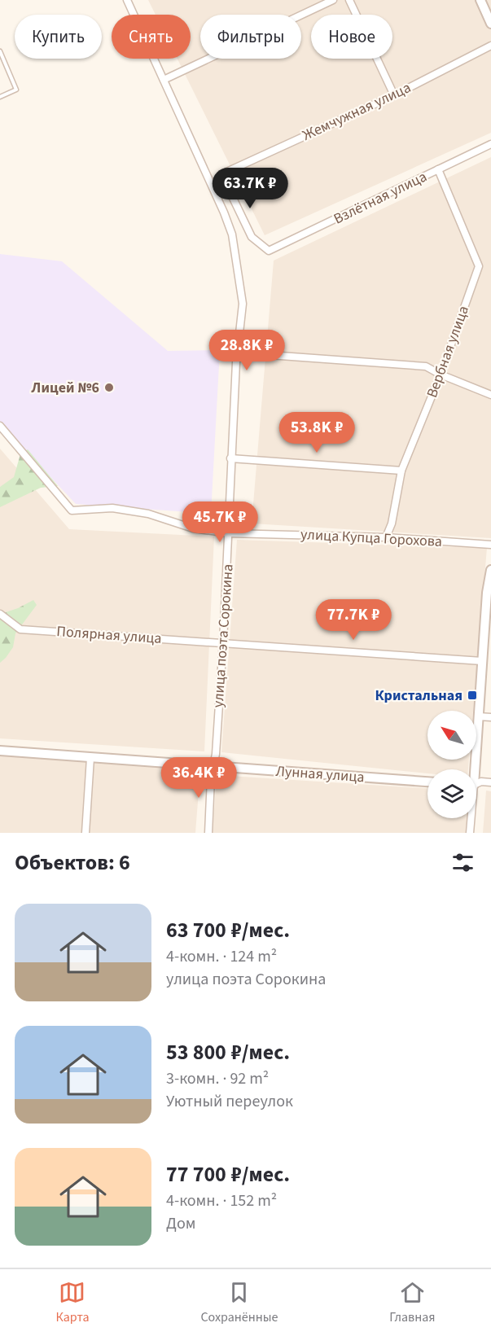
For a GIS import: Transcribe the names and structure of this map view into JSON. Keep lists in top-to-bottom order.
{
  "streets": {
    "street": [
      "Жемчужная улица",
      "Взлётная улица",
      "Вербная улица",
      "улица Купца Горохова",
      "Полярная улица",
      "улица поэта Сорокина",
      "Лунная улица"
    ]
  },
  "crossings": [
    ["Жемчужная улица", "Взлётная улица"],
    ["Взлётная улица", "Вербная улица"],
    ["Вербная улица", "улица Купца Горохова"],
    ["улица Купца Горохова", "улица поэта Сорокина"],
    ["Полярная улица", "улица поэта Сорокина"],
    ["улица поэта Сорокина", "Лунная улица"]
  ],
  "places": {
    "other": ["Лицей №6"],
    "transit": ["Кристальная"]
  },
  "north": "top left",
  "page": {
    "chip": [
      "Купить",
      "Снять",
      "Фильтры",
      "Новое"
    ],
    "price": [
      "63.7K ₽",
      "28.8K ₽",
      "53.8K ₽",
      "45.7K ₽",
      "77.7K ₽",
      "36.4K ₽"
    ],
    "heading": "Объектов: 6",
    "list": [
      {
        "name": "63 700 ₽/мес.",
        "note": "4-комн. · 124 m² · улица поэта Сорокина"
      },
      {
        "name": "53 800 ₽/мес.",
        "note": "3-комн. · 92 m² · Уютный переулок"
      },
      {
        "name": "77 700 ₽/мес.",
        "note": "4-комн. · 152 m² · Дом"
      }
    ],
    "tabs": ["Карта", "Сохранённые", "Главная"]
  }
}
